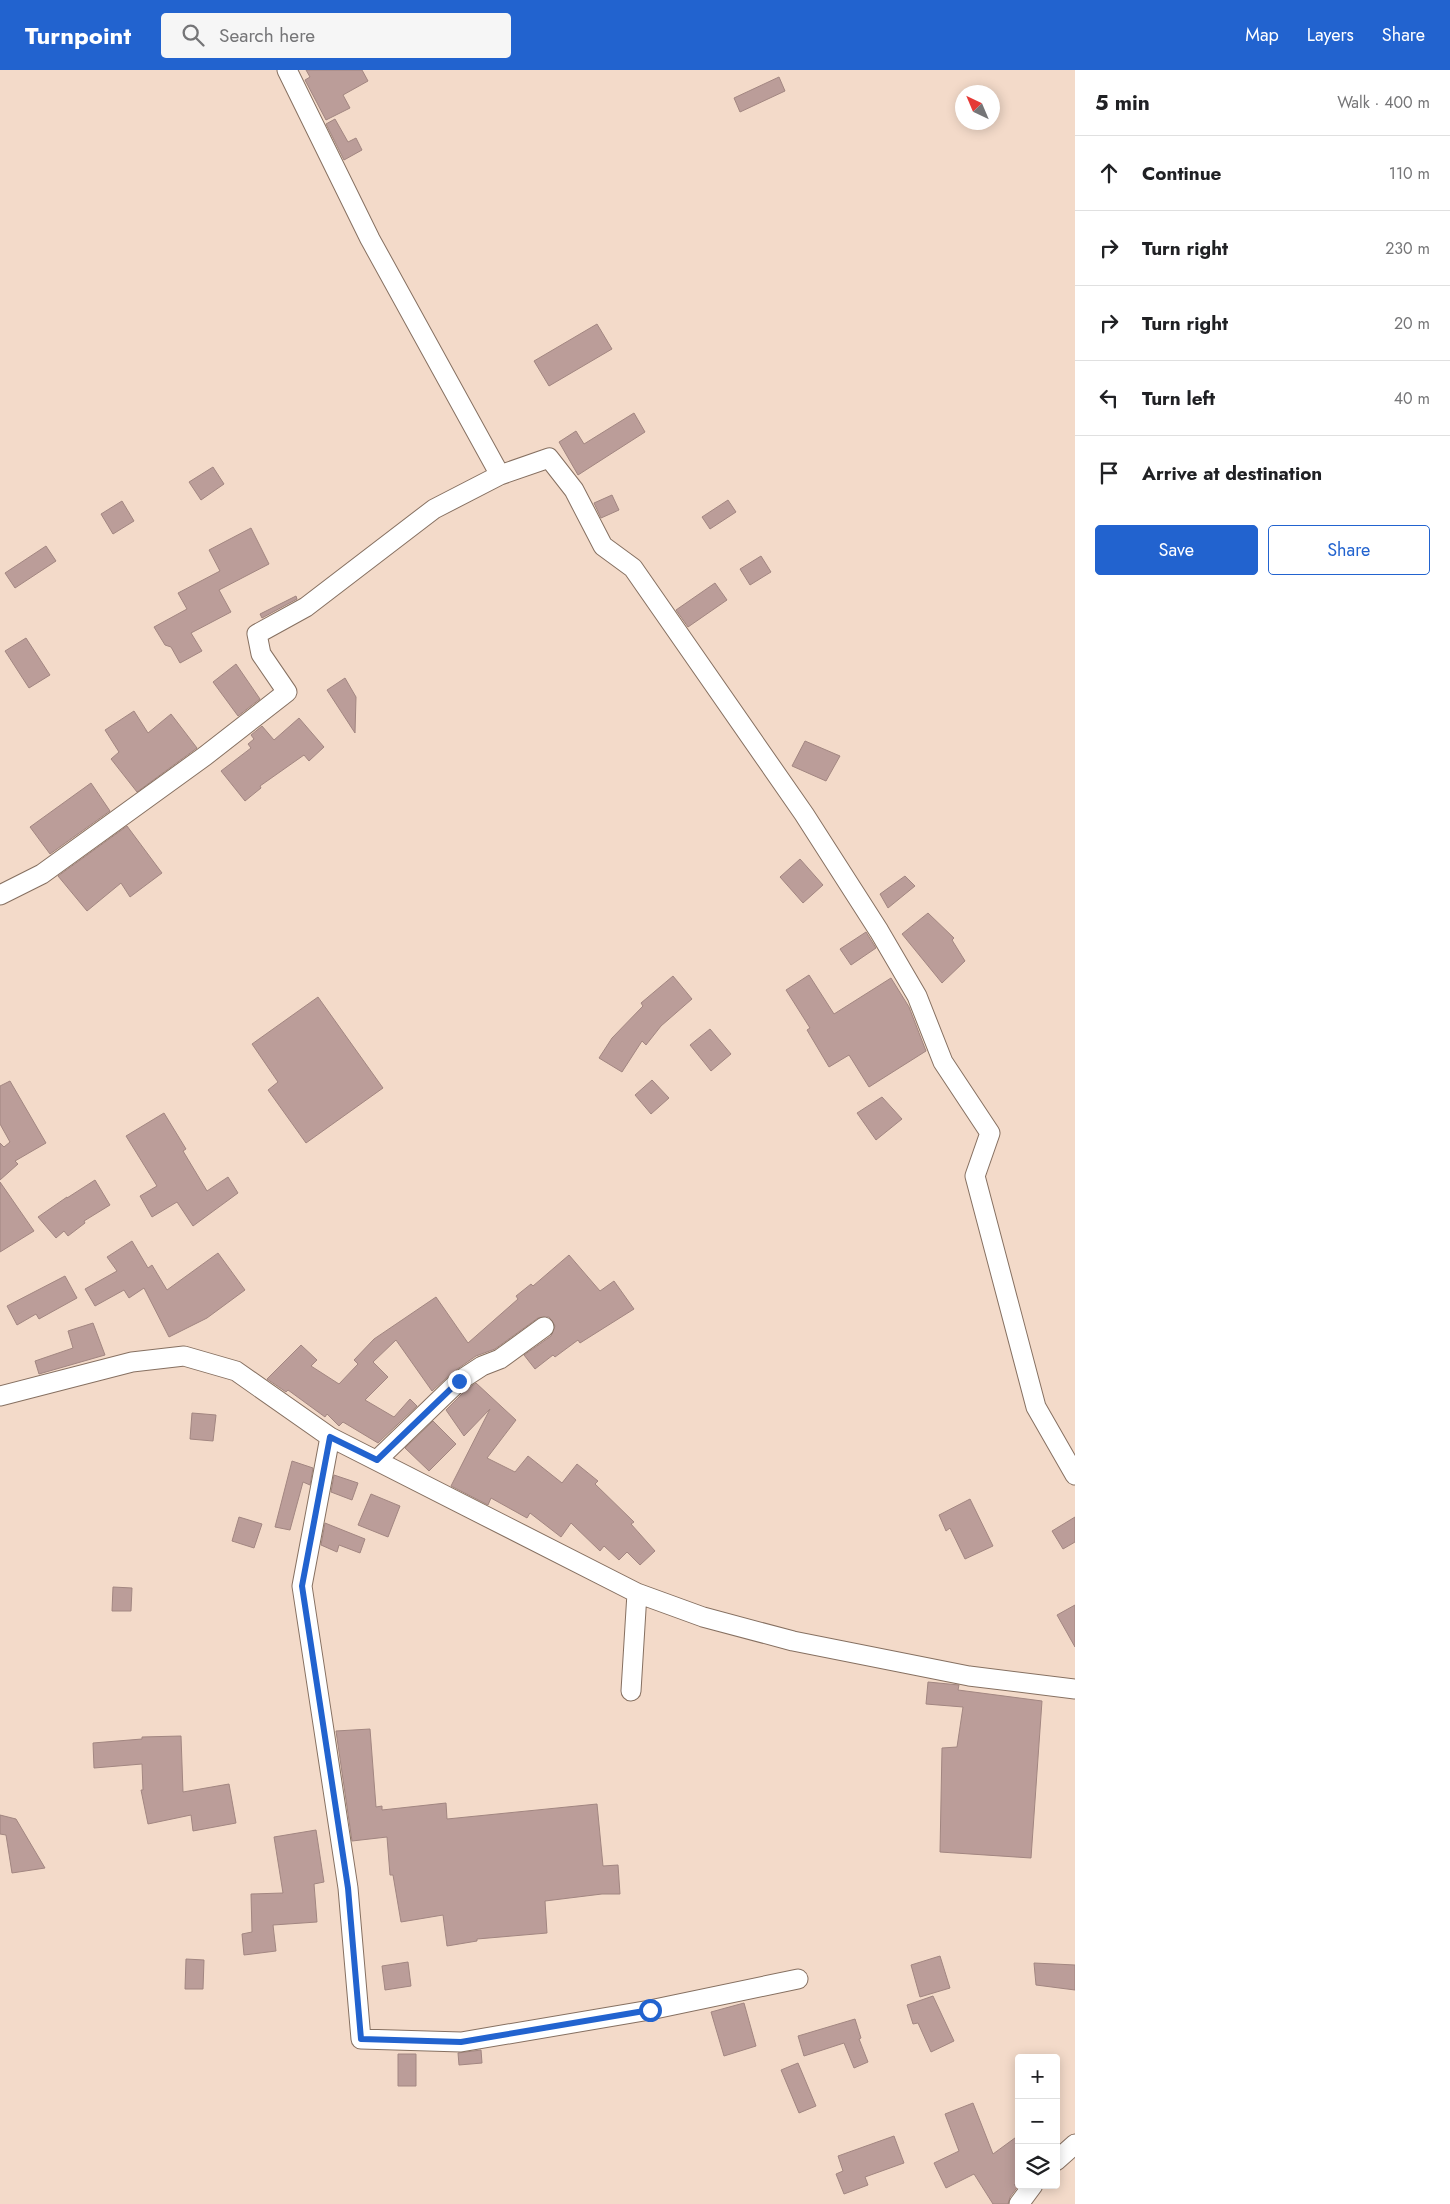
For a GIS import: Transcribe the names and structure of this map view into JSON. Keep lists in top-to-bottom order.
{
  "north": "top left",
  "page": {
    "header": "Turnpoint",
    "search": "Search here",
    "nav": ["Map", "Layers", "Share"],
    "heading": ["5 min", "Walk · 400 m"],
    "list": [
      ["Continue", "110 m"],
      ["Turn right", "230 m"],
      ["Turn right", "20 m"],
      ["Turn left", "40 m"],
      "Arrive at destination"
    ],
    "buttons": ["Save", "Share"],
    "map_buttons": ["+", "−"]
  }
}
